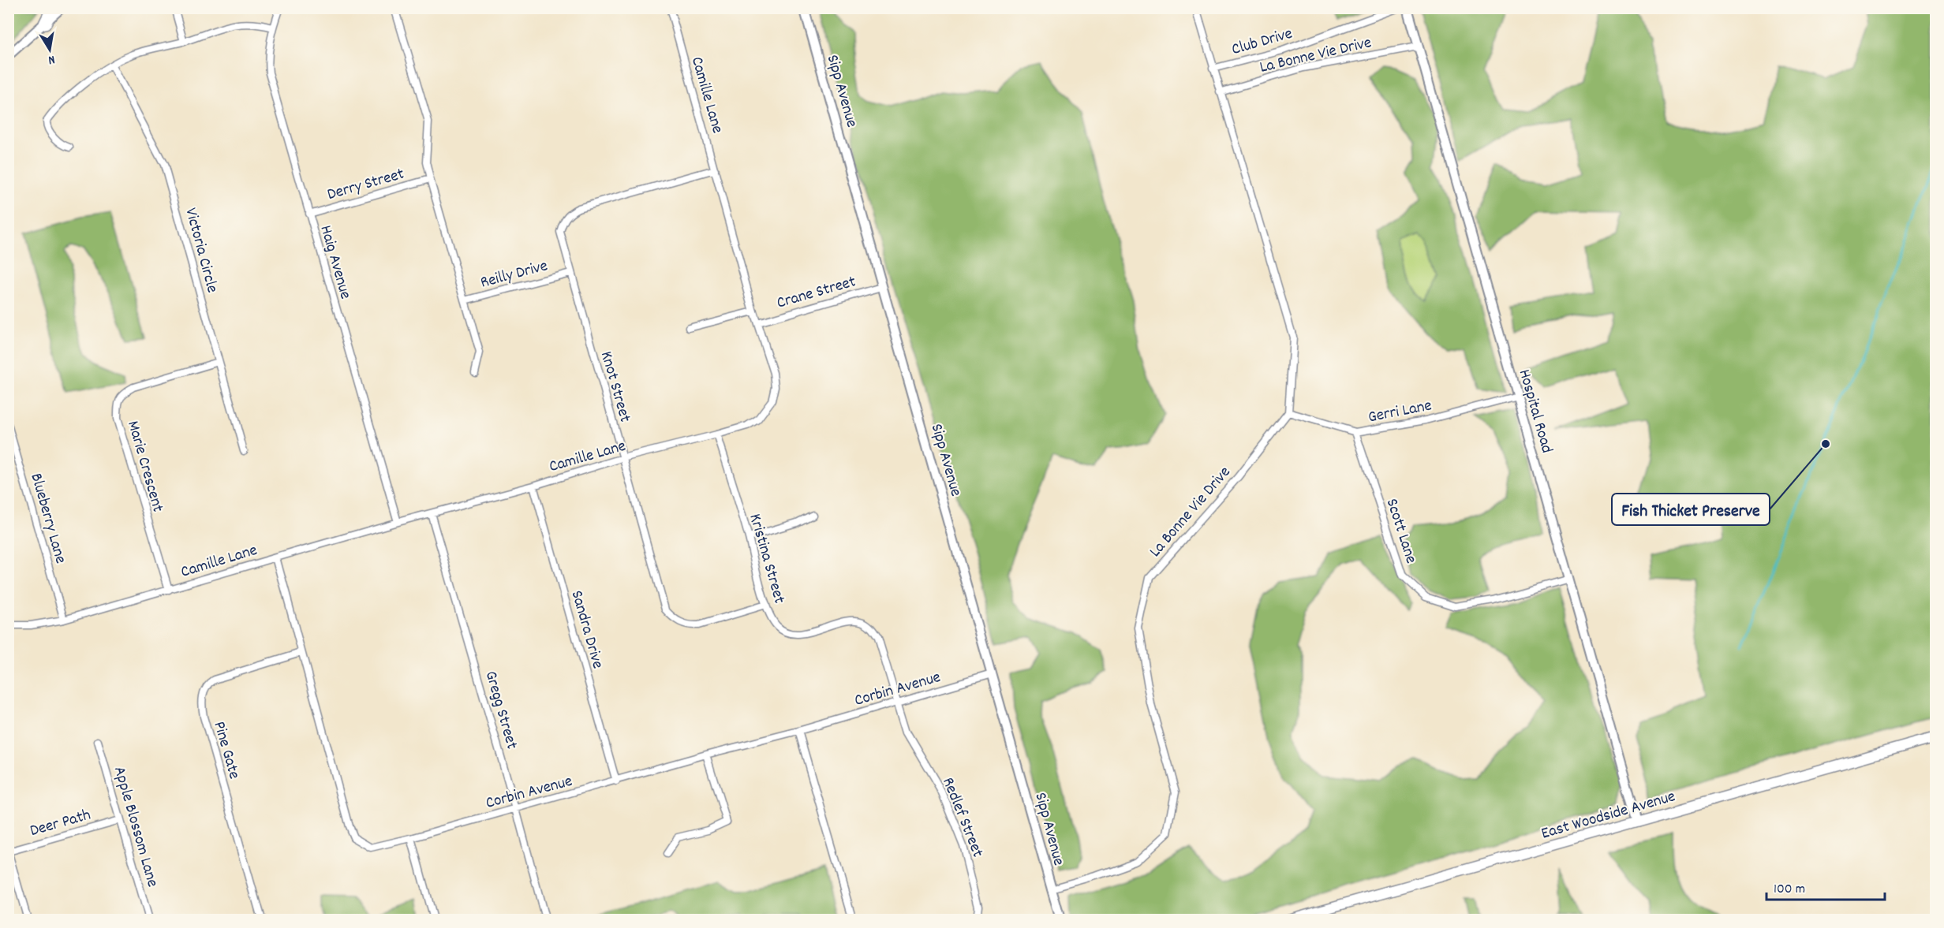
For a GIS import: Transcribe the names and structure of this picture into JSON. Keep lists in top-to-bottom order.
{
  "streets": {
    "main road": ["East Woodside Avenue"],
    "street": [
      "Club Drive",
      "La Bonne Vie Drive",
      "Sipp Avenue",
      "Camille Lane",
      "Derry Street",
      "Victoria Circle",
      "Haig Avenue",
      "Reilly Drive",
      "Crane Street",
      "Knot Street",
      "Gerri Lane",
      "Hospital Road",
      "Marie Crescent",
      "Blueberry Lane",
      "Scott Lane",
      "Kristina Street",
      "Sandra Drive",
      "Corbin Avenue",
      "Gregg Street",
      "Pine Gate",
      "Redlef Street",
      "Deer Path",
      "Apple Blossom Lane"
    ]
  },
  "crossings": [
    ["La Bonne Vie Drive", "Sipp Avenue"],
    ["La Bonne Vie Drive", "Gerri Lane"],
    ["La Bonne Vie Drive", "Hospital Road"],
    ["Sipp Avenue", "Crane Street"],
    ["Sipp Avenue", "Corbin Avenue"],
    ["Camille Lane", "Haig Avenue"],
    ["Camille Lane", "Crane Street"],
    ["Camille Lane", "Knot Street"],
    ["Camille Lane", "Marie Crescent"],
    ["Camille Lane", "Blueberry Lane"],
    ["Camille Lane", "Kristina Street"],
    ["Camille Lane", "Sandra Drive"],
    ["Camille Lane", "Corbin Avenue"],
    ["Camille Lane", "Gregg Street"],
    ["Derry Street", "Haig Avenue"],
    ["Victoria Circle", "Marie Crescent"],
    ["Reilly Drive", "Knot Street"],
    ["Knot Street", "Kristina Street"],
    ["Gerri Lane", "Hospital Road"],
    ["Gerri Lane", "Scott Lane"],
    ["Hospital Road", "Scott Lane"],
    ["Hospital Road", "East Woodside Avenue"],
    ["Kristina Street", "Corbin Avenue"],
    ["Kristina Street", "Redlef Street"],
    ["Sandra Drive", "Corbin Avenue"],
    ["Corbin Avenue", "Gregg Street"],
    ["Corbin Avenue", "Pine Gate"],
    ["Corbin Avenue", "Redlef Street"],
    ["Deer Path", "Apple Blossom Lane"]
  ],
  "places": ["Fish Thicket Preserve"],
  "scale_bar": "100 m",
  "north": "bottom"
}
